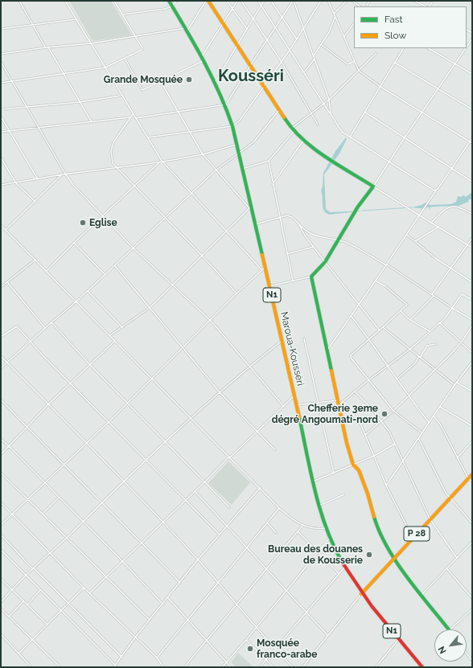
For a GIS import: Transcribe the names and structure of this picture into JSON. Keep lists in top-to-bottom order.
{
  "streets": {
    "main road": ["N1", "Maroua-Kousséri", "P 28"]
  },
  "crossings": [
    ["Maroua-Kousséri", "P 28"]
  ],
  "districts": ["Kousséri"],
  "places": [
    "Grande Mosquée",
    "Eglise",
    "Chefferie 3eme dégré Angoumati-nord",
    "Bureau des douanes de Kousserie",
    "Mosquée franco-arabe"
  ],
  "legend": ["Fast", "Slow"],
  "north": "bottom left"
}
